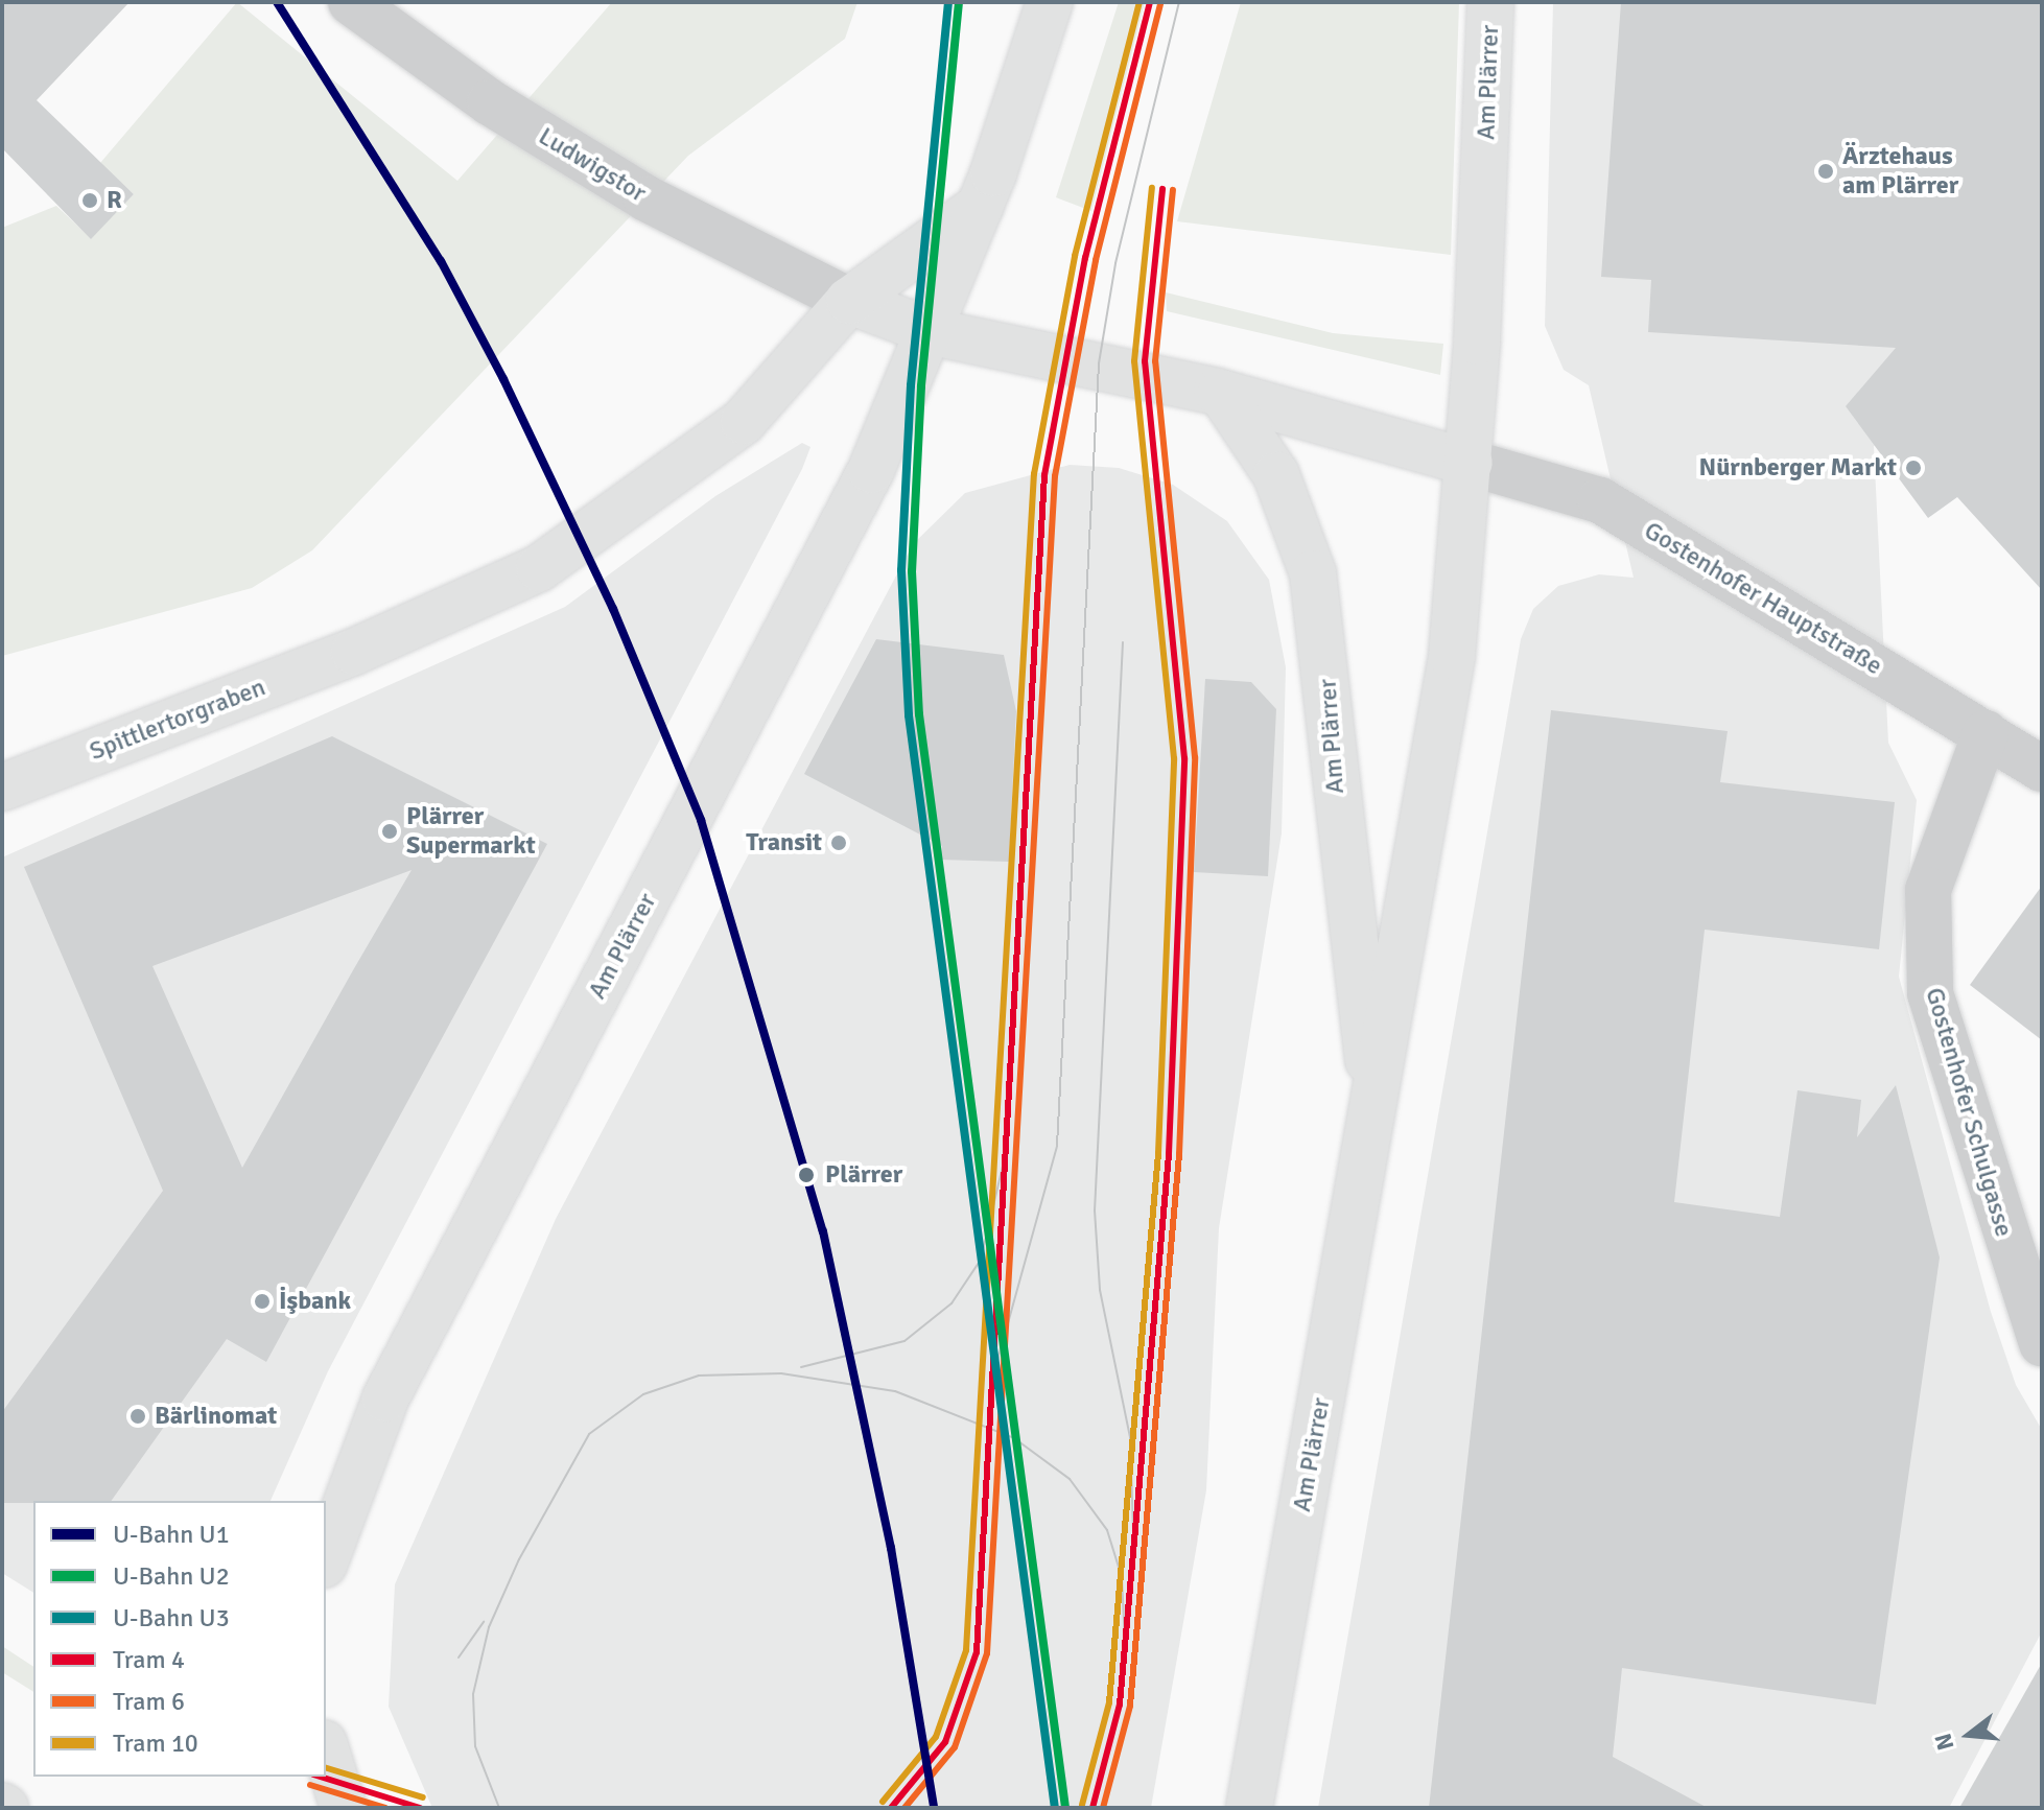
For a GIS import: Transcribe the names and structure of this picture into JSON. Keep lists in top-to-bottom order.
{
  "streets": {
    "main road": ["Am Plärrer", "Spittlertorgraben"],
    "street": ["Ludwigstor", "Gostenhofer Hauptstraße", "Gostenhofer Schulgasse"]
  },
  "crossings": [
    ["Am Plärrer", "Gostenhofer Hauptstraße"],
    ["Ludwigstor", "Spittlertorgraben"],
    ["Gostenhofer Hauptstraße", "Gostenhofer Schulgasse"]
  ],
  "places": [
    "Ärztehaus am Plärrer",
    "R",
    "Nürnberger Markt",
    "Plärrer Supermarkt",
    "Transit",
    "Plärrer",
    "İşbank",
    "Bärlinomat"
  ],
  "lines": [
    "metro line U1",
    "metro line U2",
    "metro line U3",
    "tram line 4",
    "tram line 10",
    "tram line 6"
  ],
  "legend": [
    "U-Bahn U1",
    "U-Bahn U2",
    "U-Bahn U3",
    "Tram 4",
    "Tram 6",
    "Tram 10"
  ],
  "north": "left"
}
